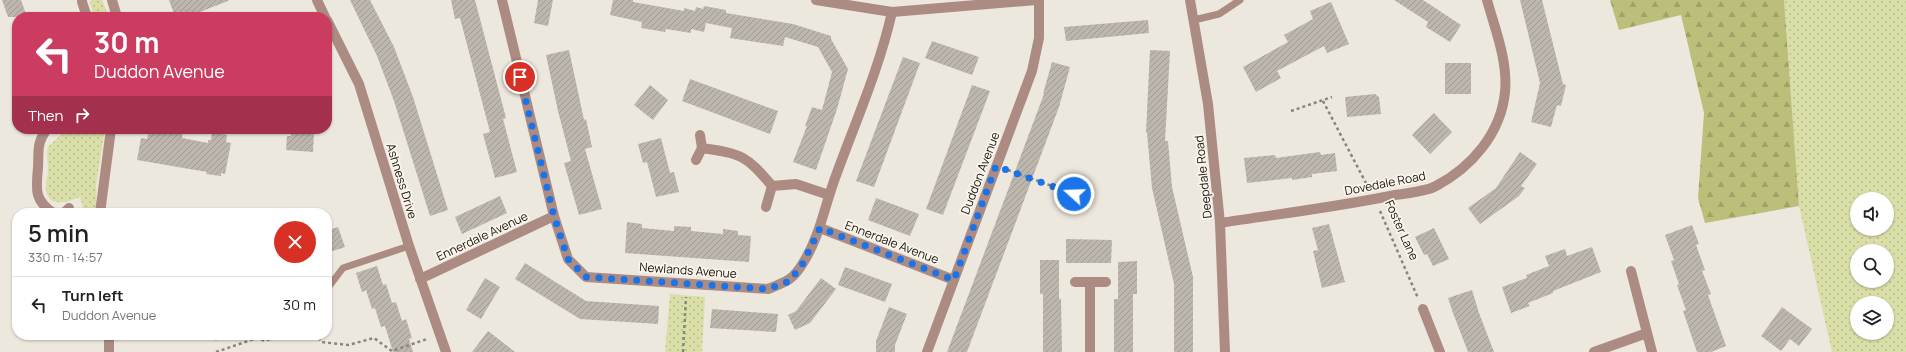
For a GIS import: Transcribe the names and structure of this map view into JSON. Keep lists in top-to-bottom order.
{
  "streets": {
    "street": [
      "Duddon Avenue",
      "Deepdale Road",
      "Ashness Drive",
      "Dovedale Road",
      "Ennerdale Avenue",
      "Newlands Avenue"
    ],
    "path": ["Foster Lane"]
  },
  "crossings": [
    ["Duddon Avenue", "Ennerdale Avenue"],
    ["Deepdale Road", "Dovedale Road"],
    ["Ashness Drive", "Ennerdale Avenue"],
    ["Dovedale Road", "Foster Lane"],
    ["Ennerdale Avenue", "Newlands Avenue"]
  ],
  "page": {
    "turn": ["30 m", "Duddon Avenue"],
    "then": "Then",
    "heading": ["5 min", "330 m · 14:57"],
    "list": [
      {
        "name": "Turn left",
        "note": "Duddon Avenue",
        "value": "30 m"
      }
    ]
  }
}
